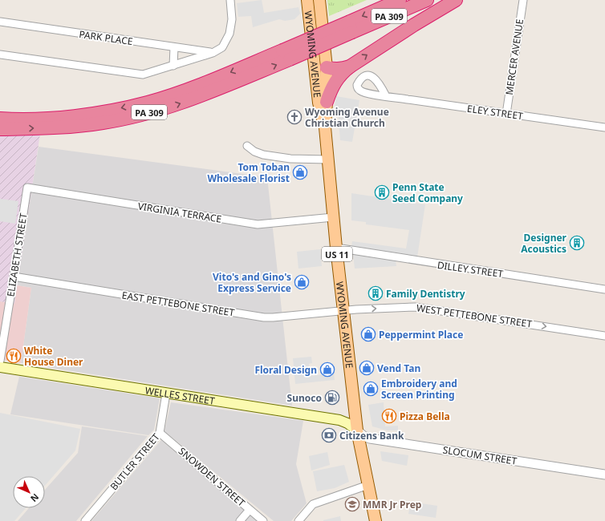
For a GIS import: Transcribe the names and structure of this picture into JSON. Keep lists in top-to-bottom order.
{
  "streets": {
    "highway": ["PA 309"],
    "main road": ["WYOMING AVENUE", "US 11", "WELLES STREET"],
    "street": [
      "PARK PLACE",
      "MERCER AVENUE",
      "ELEY STREET",
      "VIRGINIA TERRACE",
      "ELIZABETH STREET",
      "DILLEY STREET",
      "EAST PETTEBONE STREET",
      "WEST PETTEBONE STREET",
      "SLOCUM STREET",
      "BUTLER STREET",
      "SNOWDEN STREET"
    ]
  },
  "crossings": [
    ["WYOMING AVENUE", "VIRGINIA TERRACE"],
    ["WYOMING AVENUE", "DILLEY STREET"],
    ["WYOMING AVENUE", "EAST PETTEBONE STREET"],
    ["WYOMING AVENUE", "WEST PETTEBONE STREET"],
    ["WYOMING AVENUE", "WELLES STREET"],
    ["WYOMING AVENUE", "SLOCUM STREET"],
    ["MERCER AVENUE", "ELEY STREET"],
    ["VIRGINIA TERRACE", "ELIZABETH STREET"],
    ["ELIZABETH STREET", "EAST PETTEBONE STREET"],
    ["EAST PETTEBONE STREET", "WEST PETTEBONE STREET"],
    ["WELLES STREET", "SLOCUM STREET"],
    ["WELLES STREET", "BUTLER STREET"],
    ["BUTLER STREET", "SNOWDEN STREET"]
  ],
  "one_way": ["WEST PETTEBONE STREET"],
  "places": {
    "church": ["Wyoming Avenue Christian Church"],
    "shop": [
      "Tom Toban Wholesale Florist",
      "Vito's and Gino's Express Service",
      "Peppermint Place",
      "Vend Tan",
      "Floral Design",
      "Embroidery and Screen Printing"
    ],
    "building": ["Penn State Seed Company", "Designer Acoustics", "Family Dentistry"],
    "restaurant": ["White House Diner", "Pizza Bella"],
    "fuel station": ["Sunoco"],
    "bank": ["Citizens Bank"],
    "school or university": ["MMR Jr Prep"]
  },
  "north": "bottom right"
}
